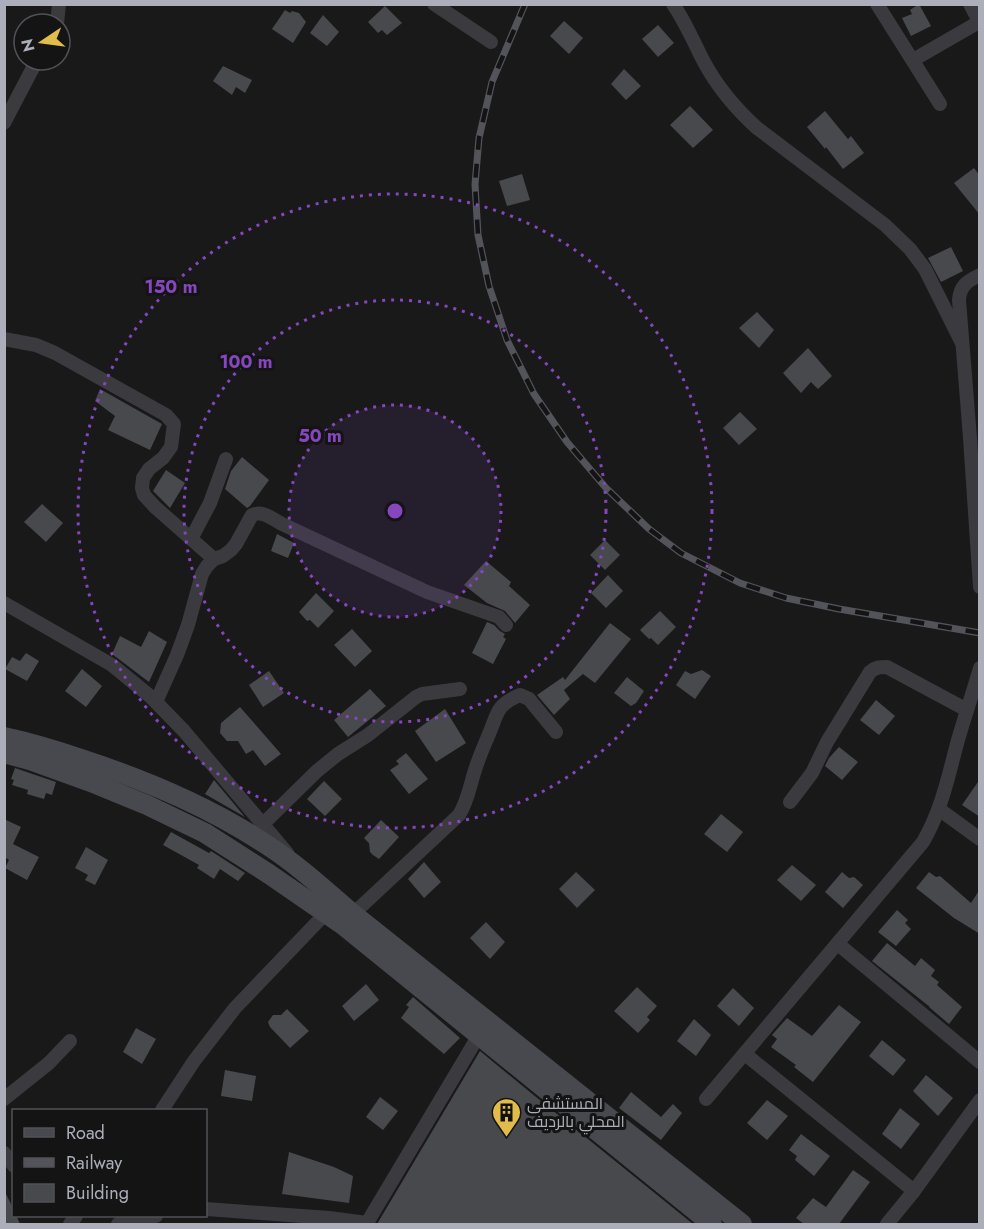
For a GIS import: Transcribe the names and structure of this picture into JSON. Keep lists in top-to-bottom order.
{
  "places": {
    "building": ["المستشفى المحلي بالرديف"]
  },
  "legend": ["Road", "Railway", "Building"],
  "north": "left",
  "rings": ["150 m", "100 m", "50 m"]
}
